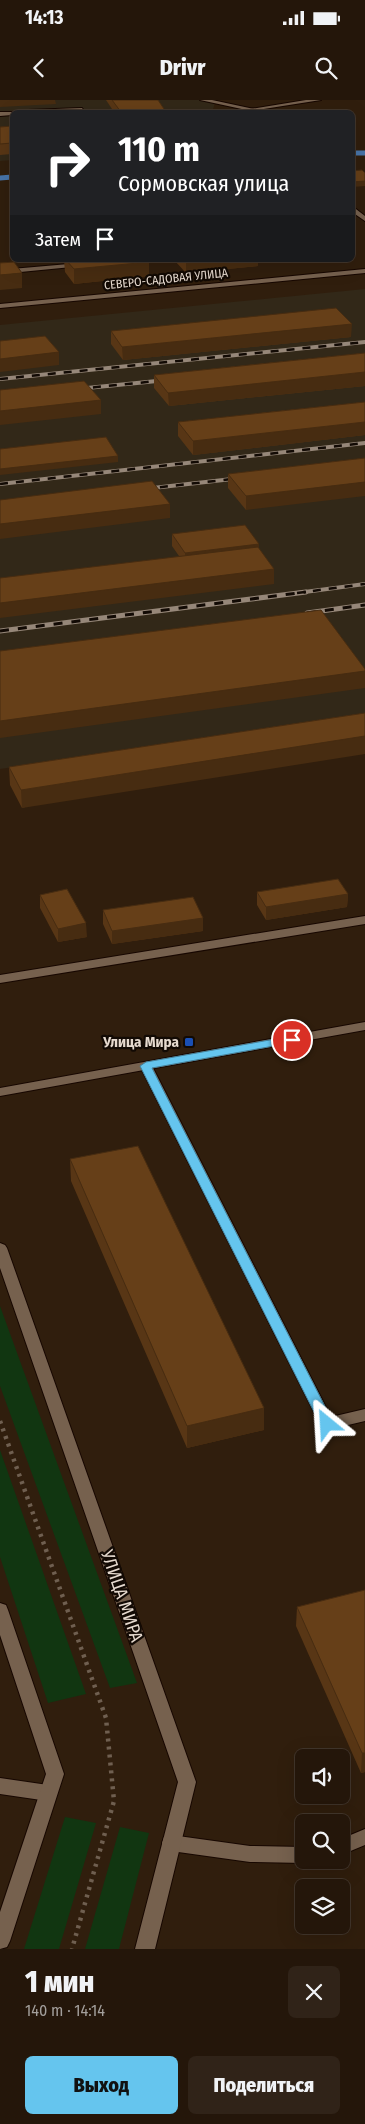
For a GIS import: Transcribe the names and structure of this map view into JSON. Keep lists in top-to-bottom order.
{
  "streets": {
    "street": ["СЕВЕРО-САДОВАЯ УЛИЦА", "УЛИЦА МИРА"]
  },
  "places": {
    "transit": ["Улица Мира"]
  },
  "page": {
    "status": "14:13",
    "header": "Drivr",
    "turn": ["110 m", "Сормовская улица"],
    "then": "Затем",
    "heading": ["1 мин", "140 m · 14:14"],
    "buttons": ["Выход", "Поделиться"]
  }
}
